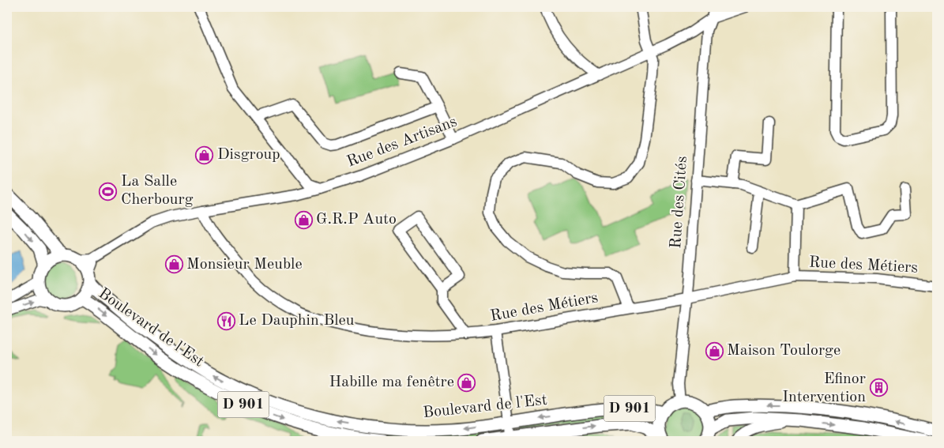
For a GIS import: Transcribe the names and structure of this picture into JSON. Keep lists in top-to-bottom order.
{
  "streets": {
    "main road": ["Boulevard de l'Est", "D 901"],
    "street": ["Rue des Artisans", "Rue des Cités", "Rue des Métiers"]
  },
  "crossings": [
    ["Rue des Artisans", "Rue des Cités"],
    ["Rue des Artisans", "Rue des Métiers"],
    ["Rue des Artisans", "Boulevard de l'Est"],
    ["Rue des Cités", "Rue des Métiers"]
  ],
  "places": {
    "shop": [
      "Disgroup",
      "G.R.P Auto",
      "Monsieur Meuble",
      "Maison Toulorge",
      "Habille ma fenêtre"
    ],
    "sports": ["La Salle Cherbourg"],
    "restaurant": ["Le Dauphin Bleu"],
    "building": ["Efinor Intervention"]
  }
}
